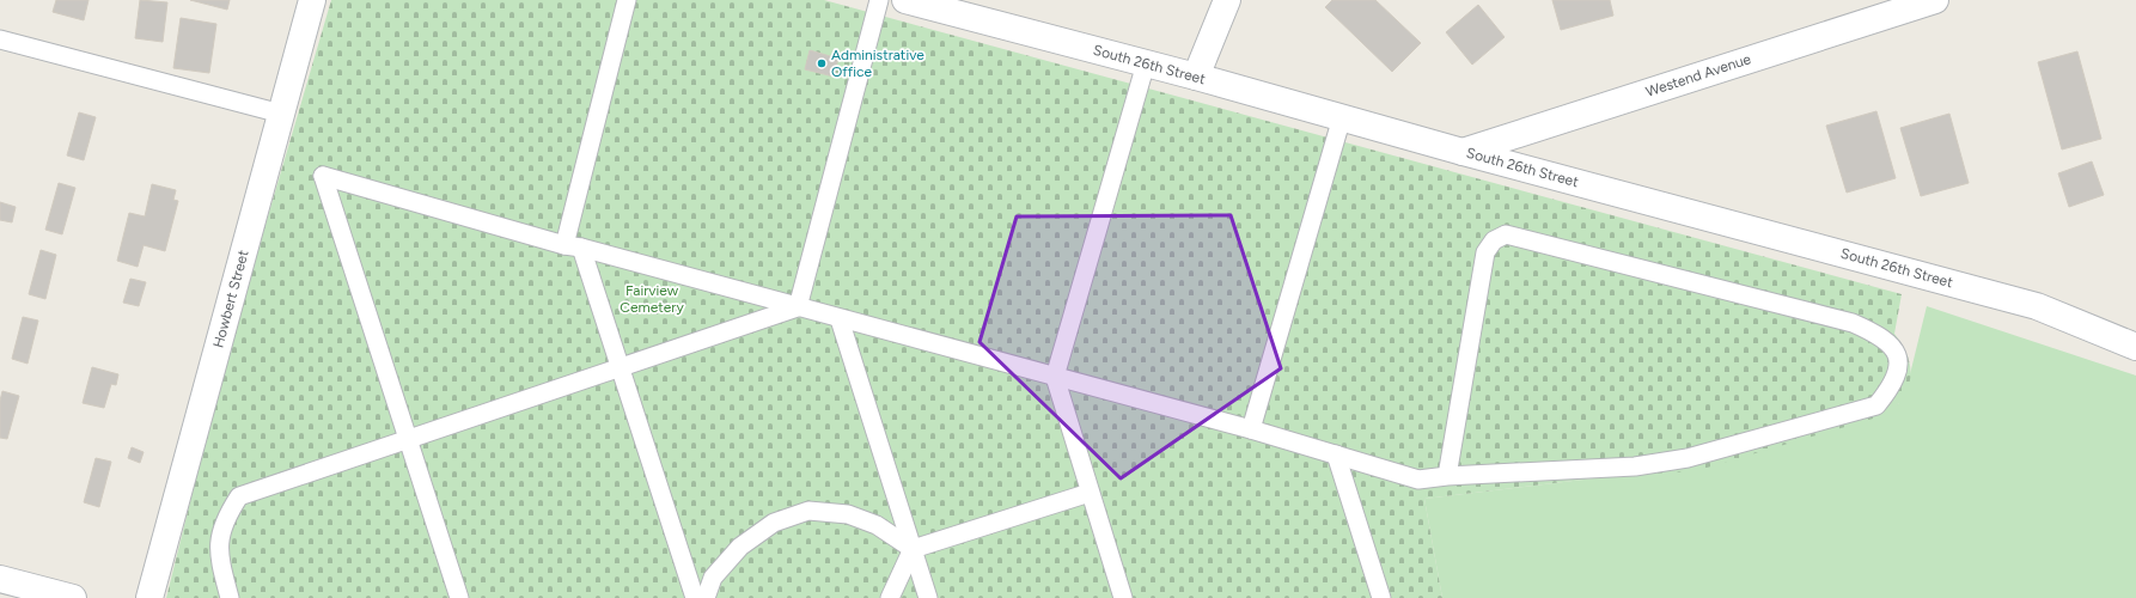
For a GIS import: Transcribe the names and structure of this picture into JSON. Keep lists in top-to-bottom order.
{
  "streets": {
    "street": ["South 26th Street", "Westend Avenue", "Howbert Street"]
  },
  "crossings": [
    ["South 26th Street", "Westend Avenue"]
  ],
  "parks": ["Fairview Cemetery"],
  "places": ["Administrative Office"]
}
